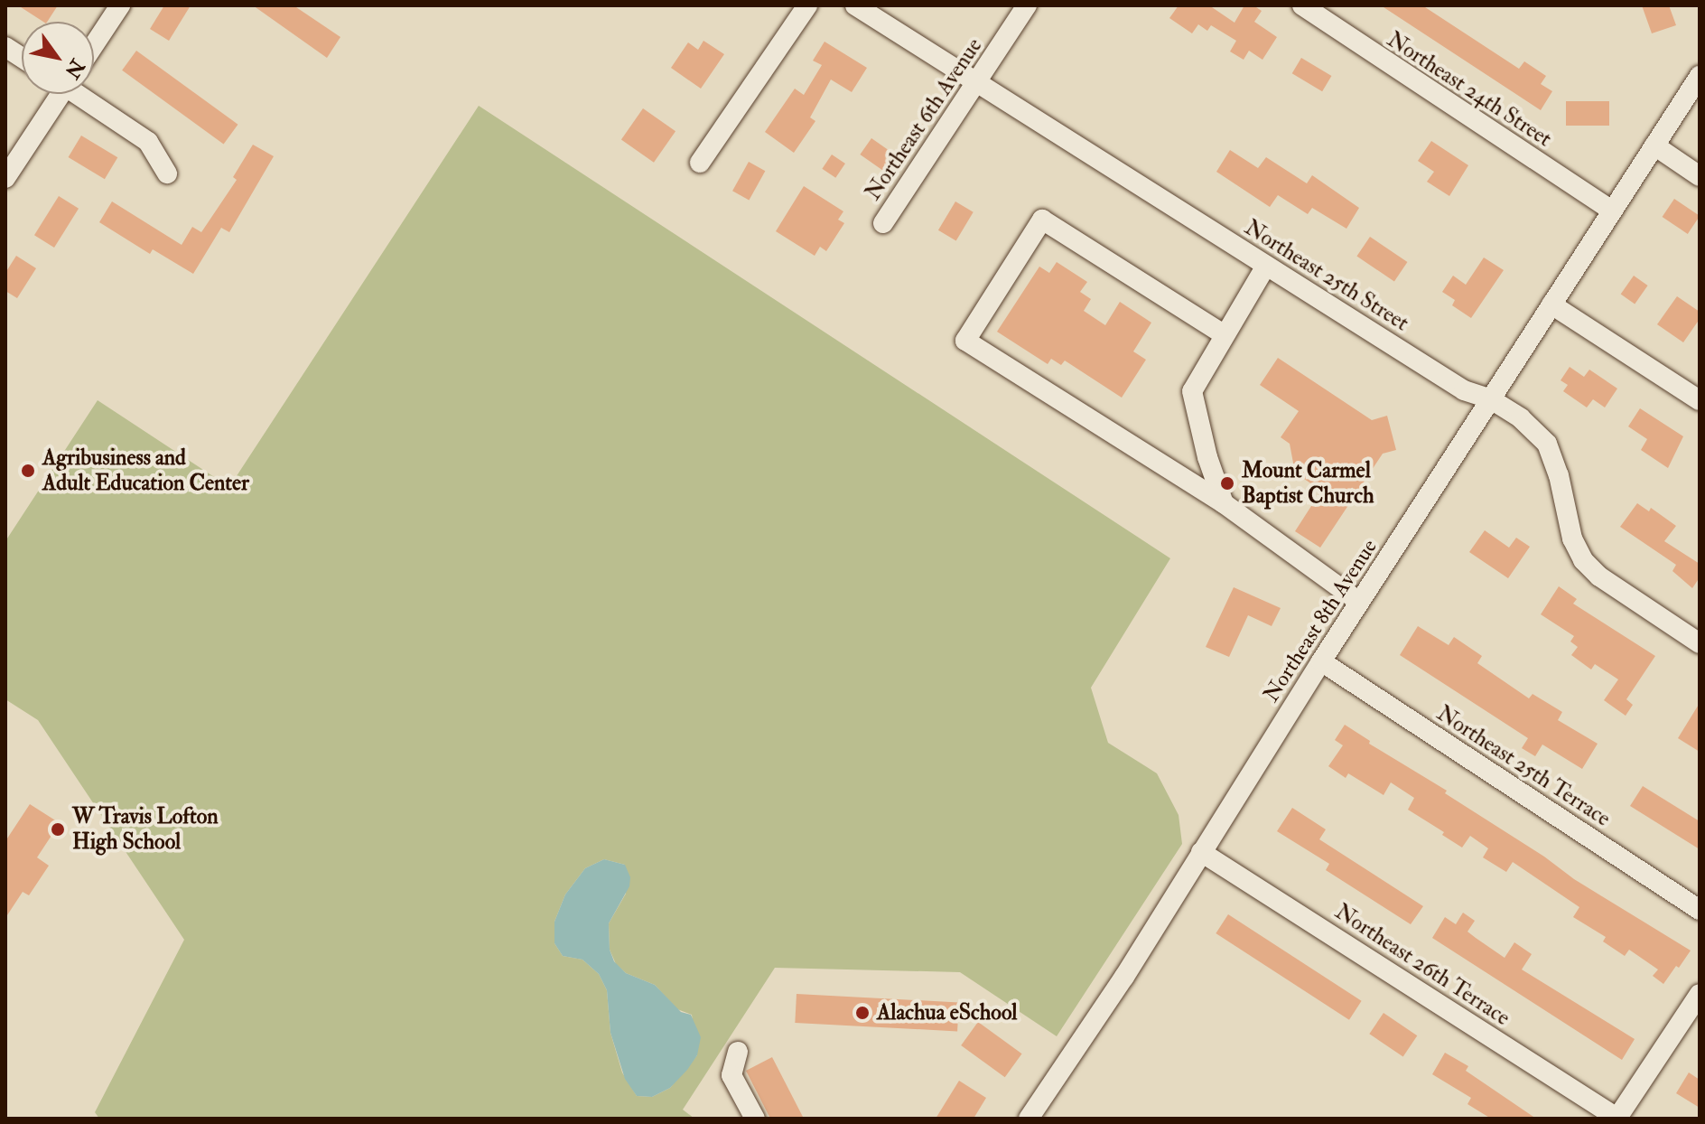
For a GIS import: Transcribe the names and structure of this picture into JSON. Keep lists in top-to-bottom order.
{
  "streets": {
    "street": [
      "Northeast 24th Street",
      "Northeast 6th Avenue",
      "Northeast 25th Street",
      "Northeast 8th Avenue",
      "Northeast 25th Terrace",
      "Northeast 26th Terrace"
    ]
  },
  "crossings": [
    ["Northeast 24th Street", "Northeast 8th Avenue"],
    ["Northeast 6th Avenue", "Northeast 25th Street"],
    ["Northeast 25th Street", "Northeast 8th Avenue"],
    ["Northeast 8th Avenue", "Northeast 25th Terrace"],
    ["Northeast 8th Avenue", "Northeast 26th Terrace"]
  ],
  "places": [
    "Agribusiness and Adult Education Center",
    "Mount Carmel Baptist Church",
    "W Travis Lofton High School",
    "Alachua eSchool"
  ],
  "north": "bottom right"
}
